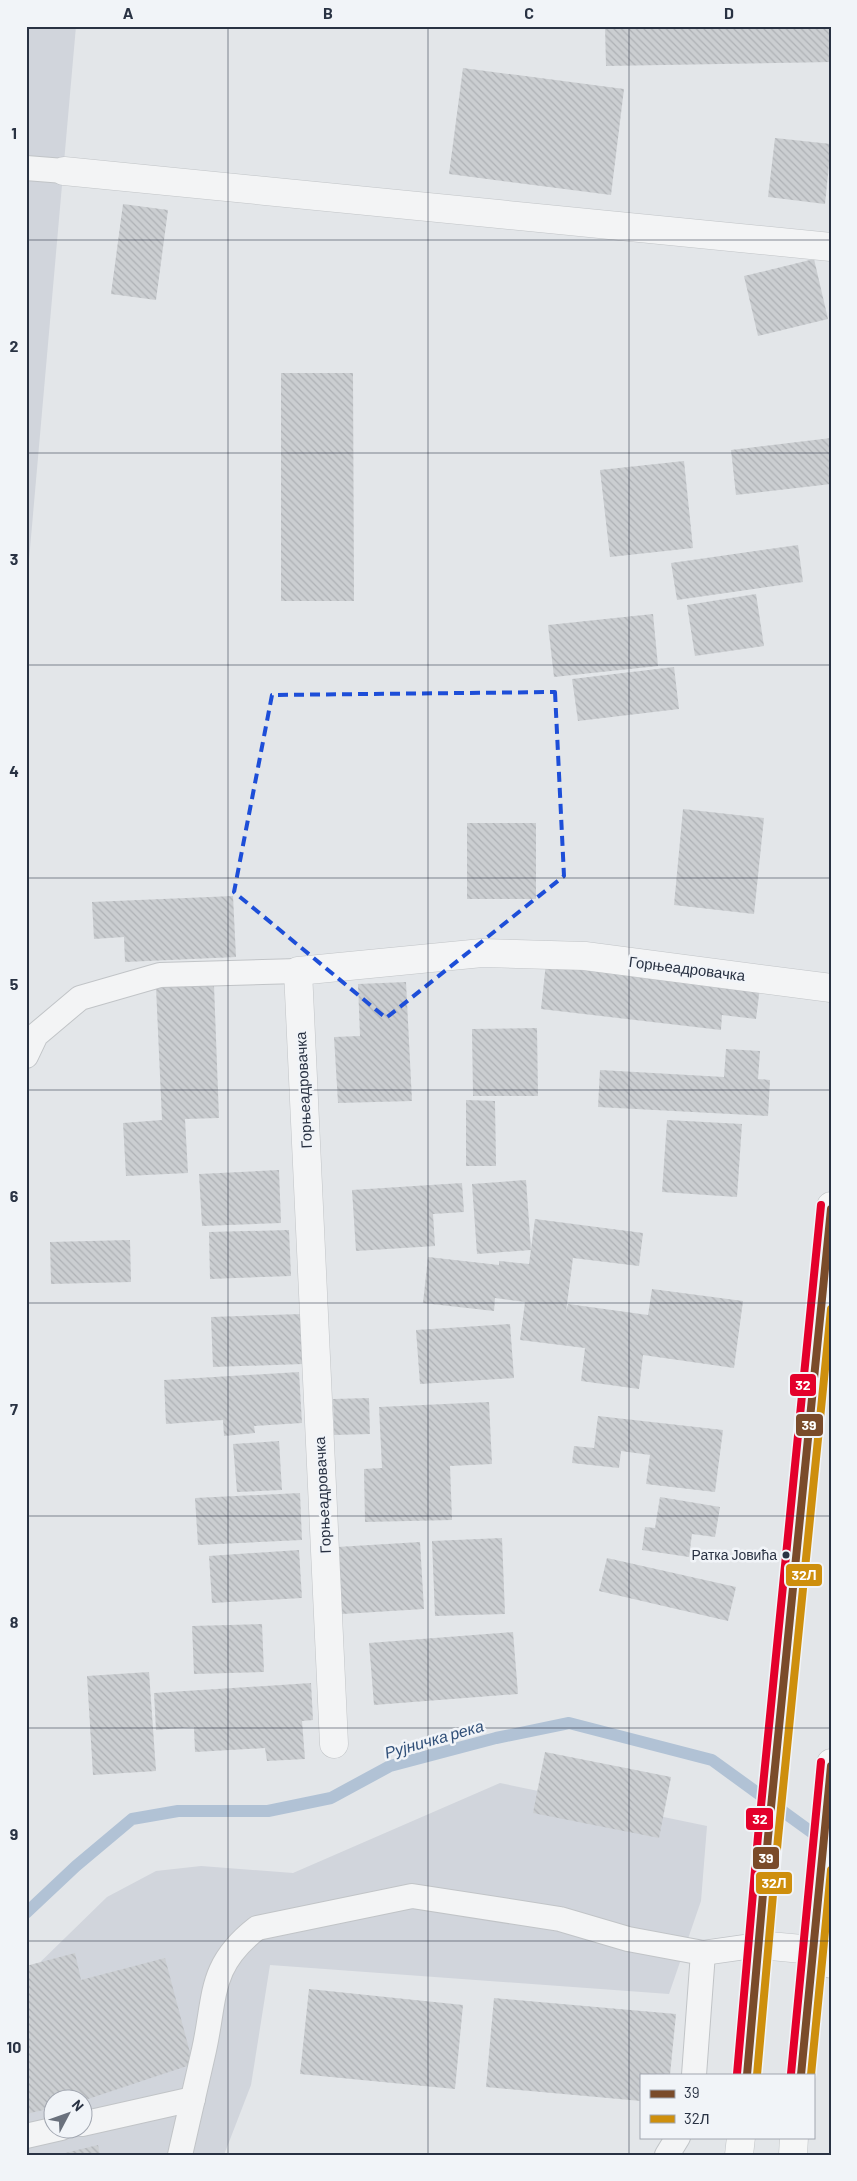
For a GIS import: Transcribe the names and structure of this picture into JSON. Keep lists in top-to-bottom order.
{
  "streets": {
    "street": ["Горњеадровачка"]
  },
  "water": ["Рујничка река"],
  "places": ["Ратка Јовића"],
  "lines": ["transit line 32", "transit line 39", "transit line 32Л"],
  "legend": ["39", "32Л"],
  "north": "top right",
  "grid": {
    "columns": [
      "A",
      "B",
      "C",
      "D"
    ],
    "rows": [
      "1",
      "2",
      "3",
      "4",
      "5",
      "6",
      "7",
      "8",
      "9",
      "10"
    ]
  }
}
